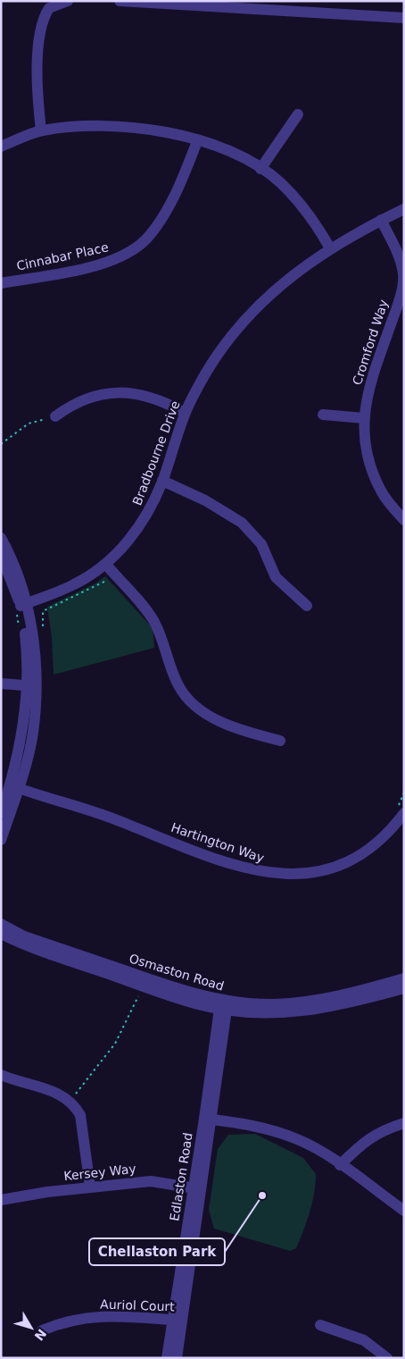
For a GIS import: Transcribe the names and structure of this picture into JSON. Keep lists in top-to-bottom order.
{
  "streets": {
    "street": [
      "Cinnabar Place",
      "Cromford Way",
      "Bradbourne Drive",
      "Hartington Way",
      "Osmaston Road",
      "Kersey Way",
      "Edlaston Road",
      "Auriol Court"
    ]
  },
  "crossings": [
    ["Cromford Way", "Bradbourne Drive"],
    ["Osmaston Road", "Edlaston Road"],
    ["Kersey Way", "Edlaston Road"],
    ["Edlaston Road", "Auriol Court"]
  ],
  "places": ["Chellaston Park"],
  "north": "bottom right"
}
